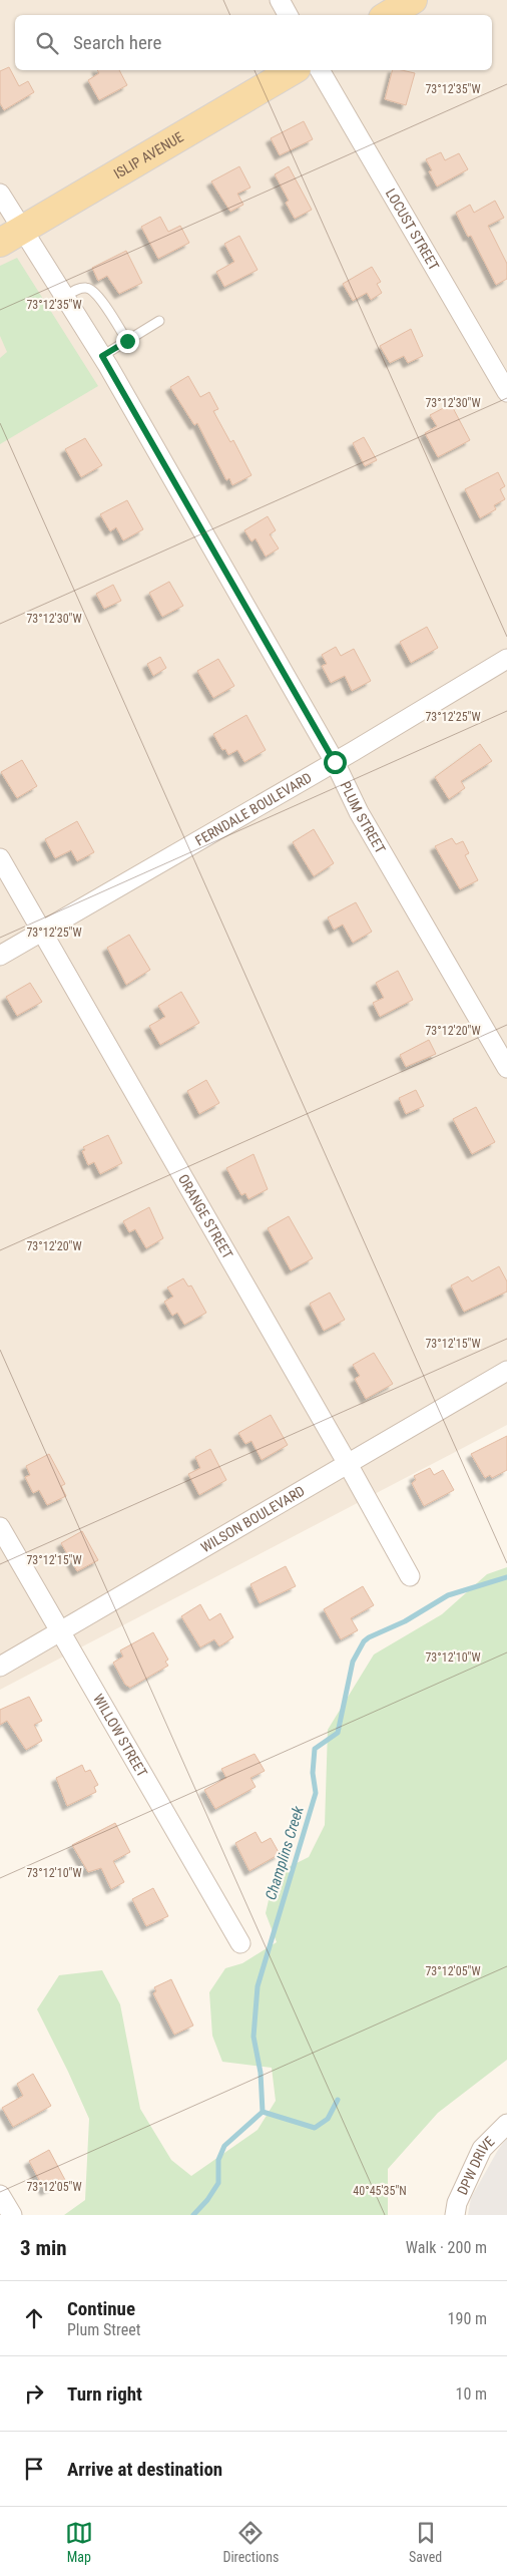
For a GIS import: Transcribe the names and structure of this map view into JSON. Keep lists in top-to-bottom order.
{
  "streets": {
    "main road": ["ISLIP AVENUE"],
    "street": [
      "LOCUST STREET",
      "FERNDALE BOULEVARD",
      "PLUM STREET",
      "ORANGE STREET",
      "WILSON BOULEVARD",
      "WILLOW STREET",
      "DPW DRIVE"
    ]
  },
  "crossings": [
    ["ISLIP AVENUE", "PLUM STREET"],
    ["FERNDALE BOULEVARD", "PLUM STREET"],
    ["FERNDALE BOULEVARD", "ORANGE STREET"],
    ["ORANGE STREET", "WILSON BOULEVARD"],
    ["WILSON BOULEVARD", "WILLOW STREET"]
  ],
  "water": ["Champlins Creek"],
  "page": {
    "search": "Search here",
    "heading": ["3 min", "Walk · 200 m"],
    "list": [
      ["Continue", "Plum Street", "190 m"],
      ["Turn right", "10 m"],
      "Arrive at destination"
    ],
    "nav": ["Map", "Directions", "Saved"]
  },
  "coordinates": [
    "73°12'35\"W",
    "73°12'30\"W",
    "73°12'25\"W",
    "73°12'20\"W",
    "73°12'15\"W",
    "73°12'10\"W",
    "73°12'05\"W",
    "40°45'35\"N"
  ]
}
